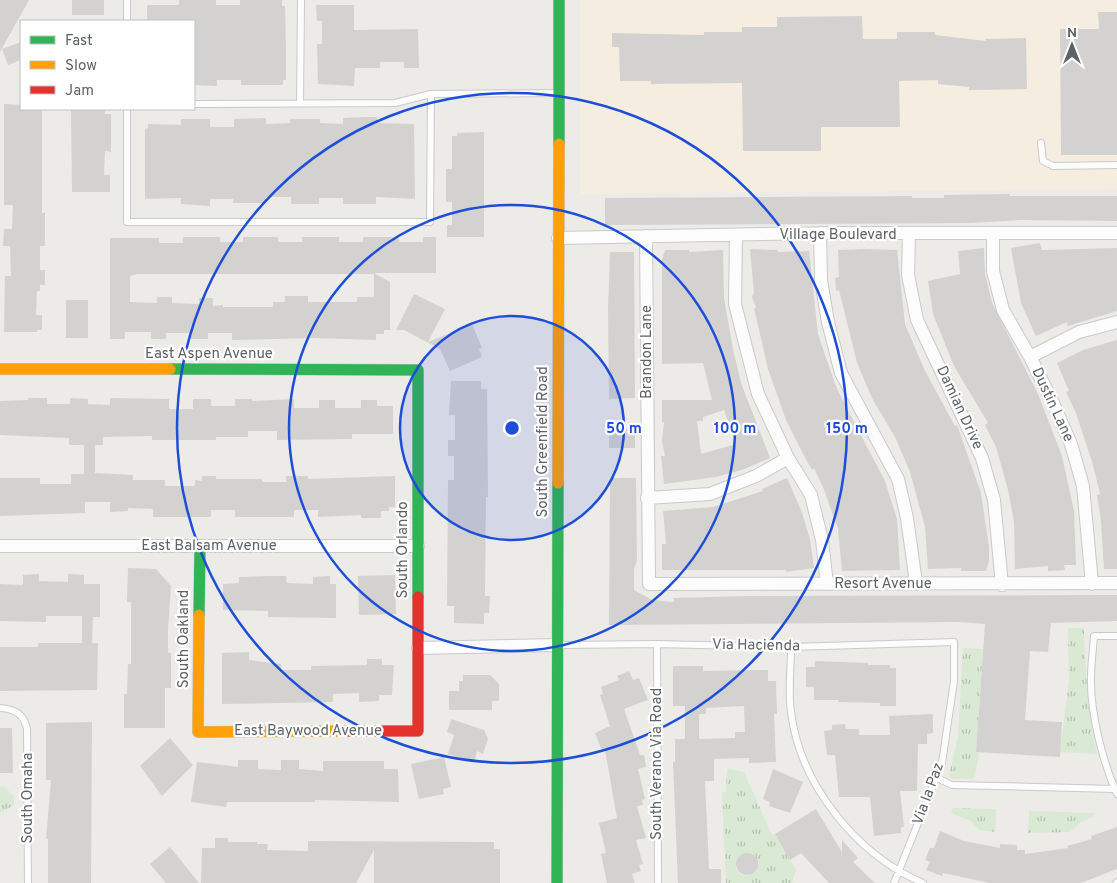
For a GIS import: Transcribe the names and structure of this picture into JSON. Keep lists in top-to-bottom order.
{
  "streets": {
    "street": [
      "Village Boulevard",
      "Brandon Lane",
      "East Aspen Avenue",
      "Dustin Lane",
      "Damian Drive",
      "South Greenfield Road",
      "East Balsam Avenue",
      "South Orlando",
      "Resort Avenue",
      "South Oakland",
      "East Baywood Avenue"
    ],
    "lane": [
      "Via Hacienda",
      "South Verano Via Road",
      "Via la Paz",
      "South Omaha"
    ]
  },
  "crossings": [
    ["Village Boulevard", "Brandon Lane"],
    ["Village Boulevard", "Dustin Lane"],
    ["Village Boulevard", "Damian Drive"],
    ["Village Boulevard", "South Greenfield Road"],
    ["Brandon Lane", "Resort Avenue"],
    ["East Aspen Avenue", "South Orlando"],
    ["Dustin Lane", "Resort Avenue"],
    ["Damian Drive", "Resort Avenue"],
    ["South Greenfield Road", "Via Hacienda"],
    ["East Balsam Avenue", "South Orlando"],
    ["East Balsam Avenue", "South Oakland"],
    ["South Orlando", "East Baywood Avenue"],
    ["South Oakland", "East Baywood Avenue"],
    ["Via Hacienda", "South Verano Via Road"],
    ["Via Hacienda", "Via la Paz"]
  ],
  "legend": ["Fast", "Slow", "Jam"],
  "north": "top",
  "rings": ["50 m", "100 m", "150 m"]
}
